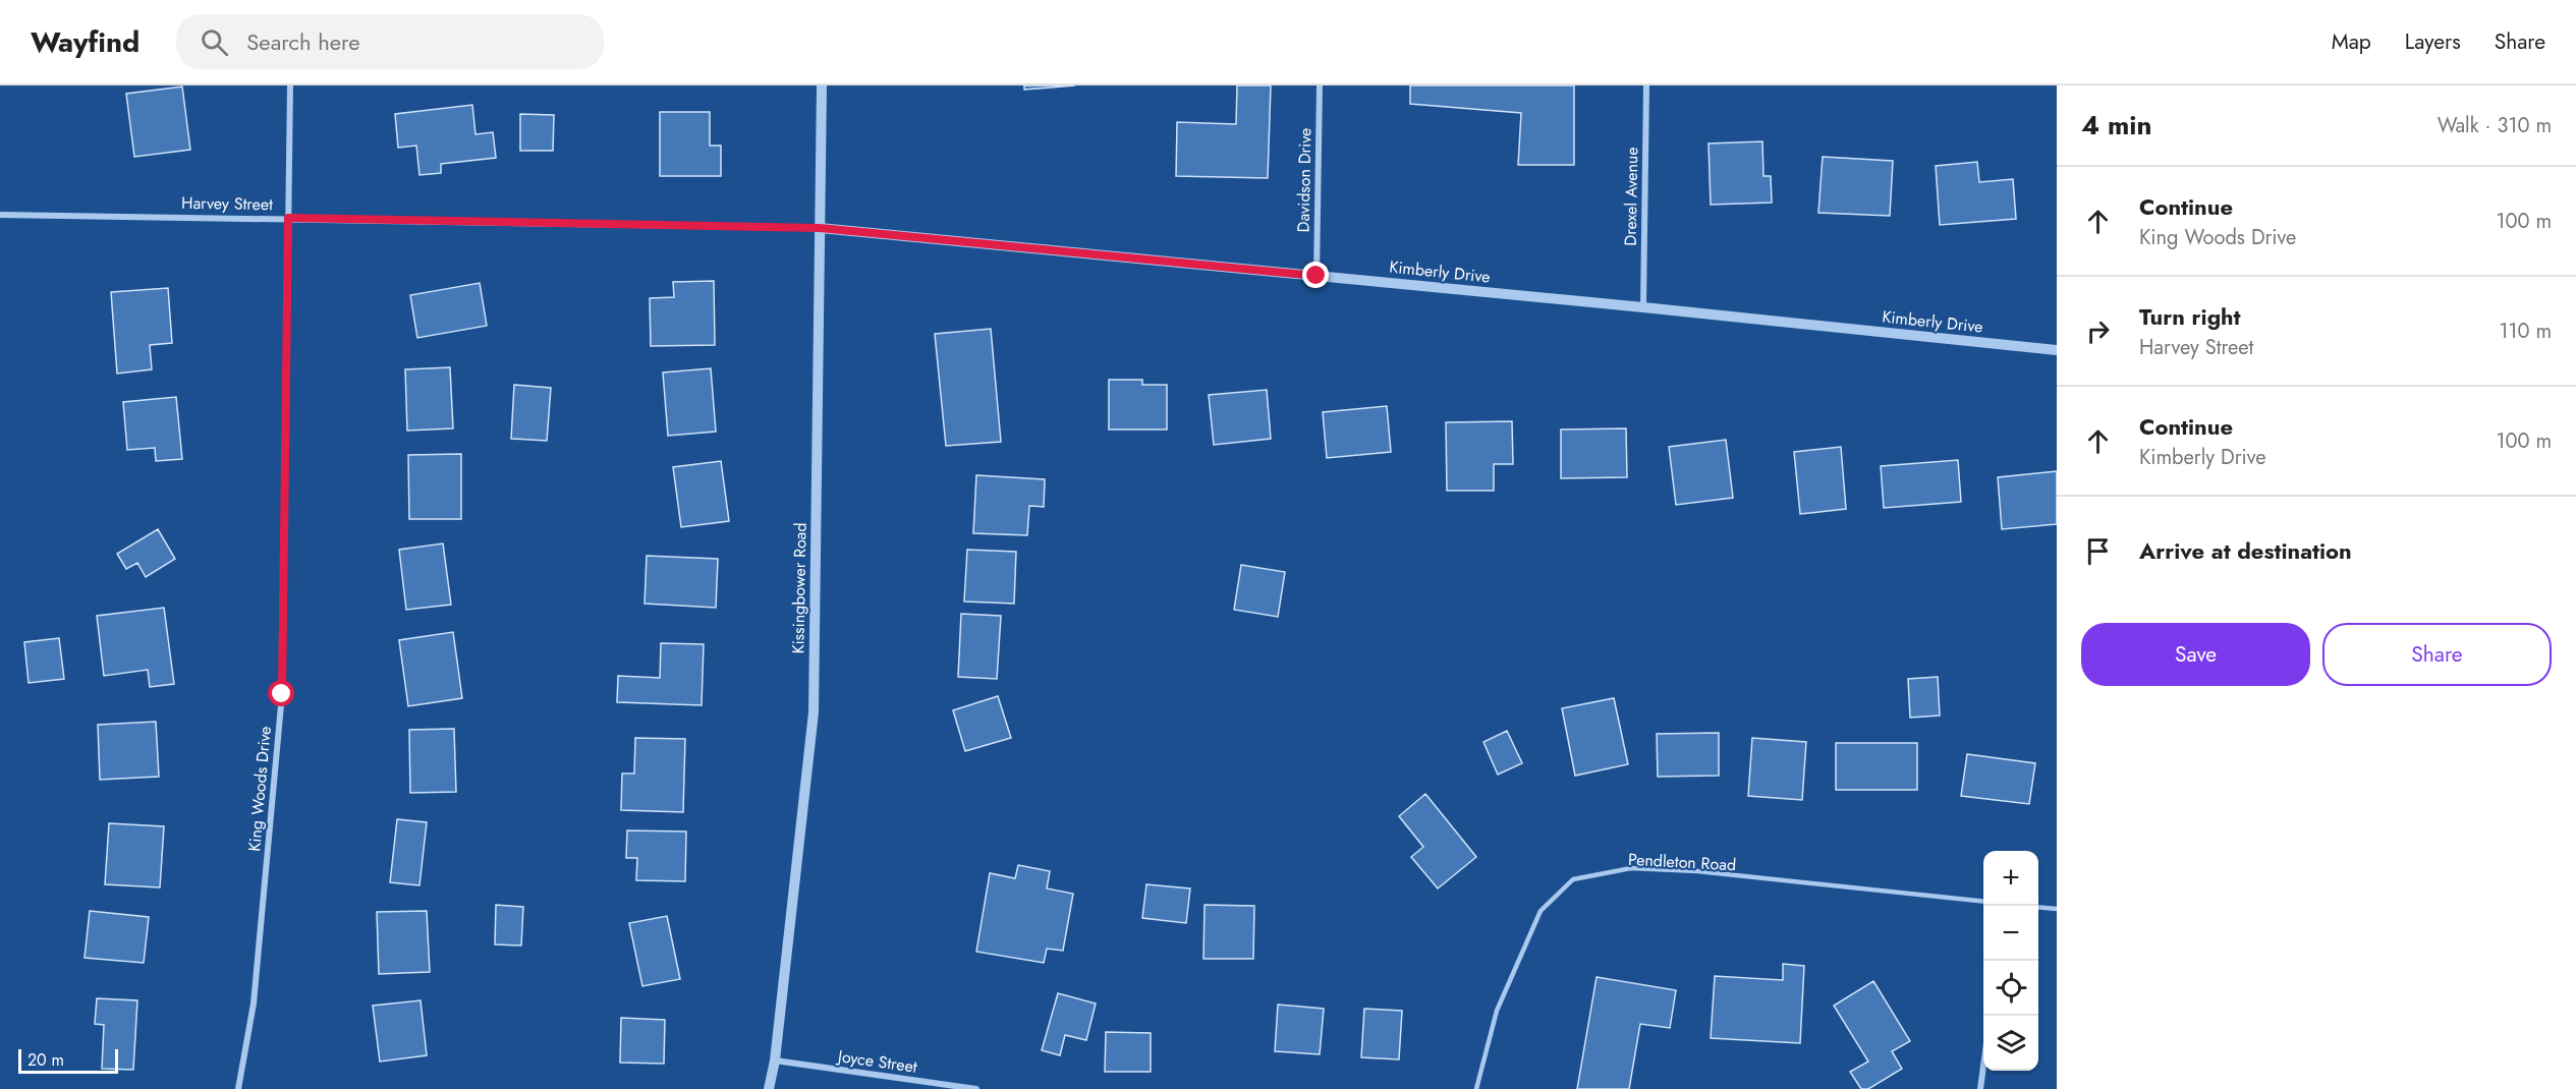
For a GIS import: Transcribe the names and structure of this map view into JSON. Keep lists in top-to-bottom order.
{
  "streets": {
    "street": [
      "Davidson Drive",
      "Drexel Avenue",
      "Harvey Street",
      "Kimberly Drive",
      "Kissingbower Road",
      "King Woods Drive",
      "Joyce Street"
    ],
    "lane": ["Pendleton Road"]
  },
  "crossings": [
    ["Davidson Drive", "Kimberly Drive"],
    ["Drexel Avenue", "Kimberly Drive"],
    ["Harvey Street", "Kimberly Drive"],
    ["Harvey Street", "Kissingbower Road"],
    ["Harvey Street", "King Woods Drive"],
    ["Kimberly Drive", "Kissingbower Road"],
    ["Kissingbower Road", "Joyce Street"]
  ],
  "scale_bar": "20 m",
  "page": {
    "header": "Wayfind",
    "search": "Search here",
    "nav": ["Map", "Layers", "Share"],
    "heading": ["4 min", "Walk · 310 m"],
    "list": [
      ["Continue", "King Woods Drive", "100 m"],
      ["Turn right", "Harvey Street", "110 m"],
      ["Continue", "Kimberly Drive", "100 m"],
      "Arrive at destination"
    ],
    "buttons": ["Save", "Share"],
    "map_buttons": ["+", "−"],
    "scale": "20 m"
  }
}
